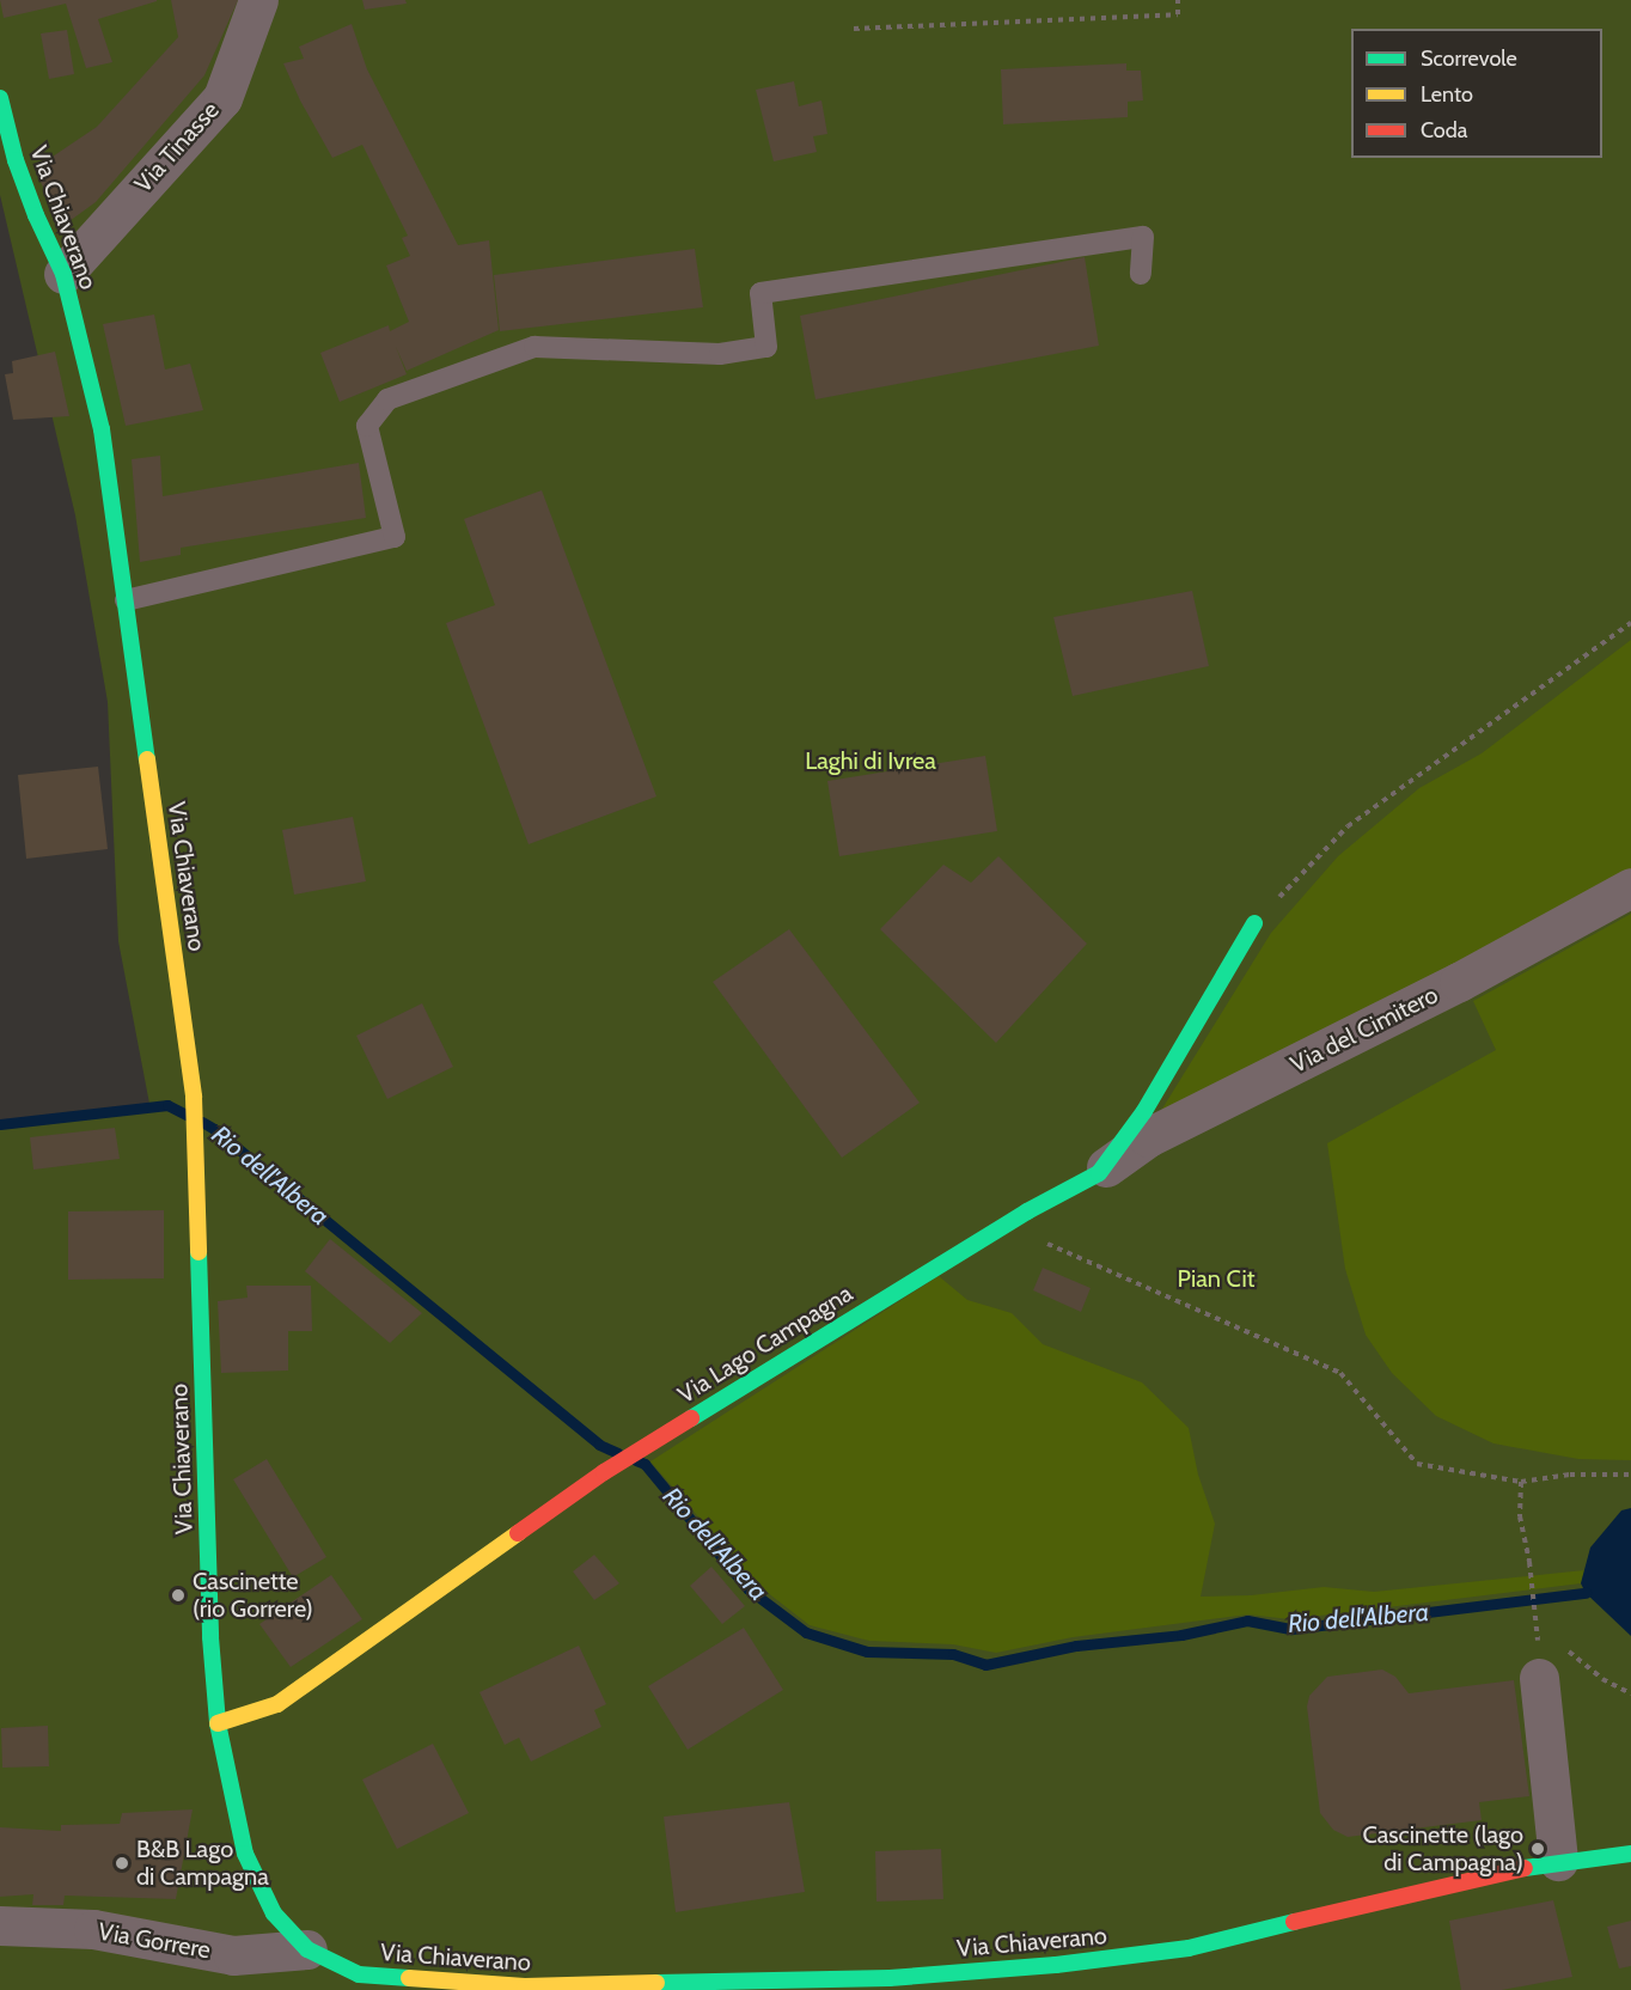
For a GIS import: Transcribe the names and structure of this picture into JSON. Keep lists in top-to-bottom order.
{
  "streets": {
    "street": [
      "Via Tinasse",
      "Via Chiaverano",
      "Via del Cimitero",
      "Via Lago Campagna",
      "Via Gorrere"
    ]
  },
  "crossings": [
    ["Via Tinasse", "Via Chiaverano"],
    ["Via Chiaverano", "Via Lago Campagna"],
    ["Via Chiaverano", "Via Gorrere"],
    ["Via del Cimitero", "Via Lago Campagna"]
  ],
  "water": ["Rio dell'Albera"],
  "parks": ["Laghi di Ivrea", "Pian Cit"],
  "places": ["Cascinette (rio Gorrere)", "Cascinette (lago di Campagna)", "B&B Lago di Campagna"],
  "legend": ["Scorrevole", "Lento", "Coda"]
}
